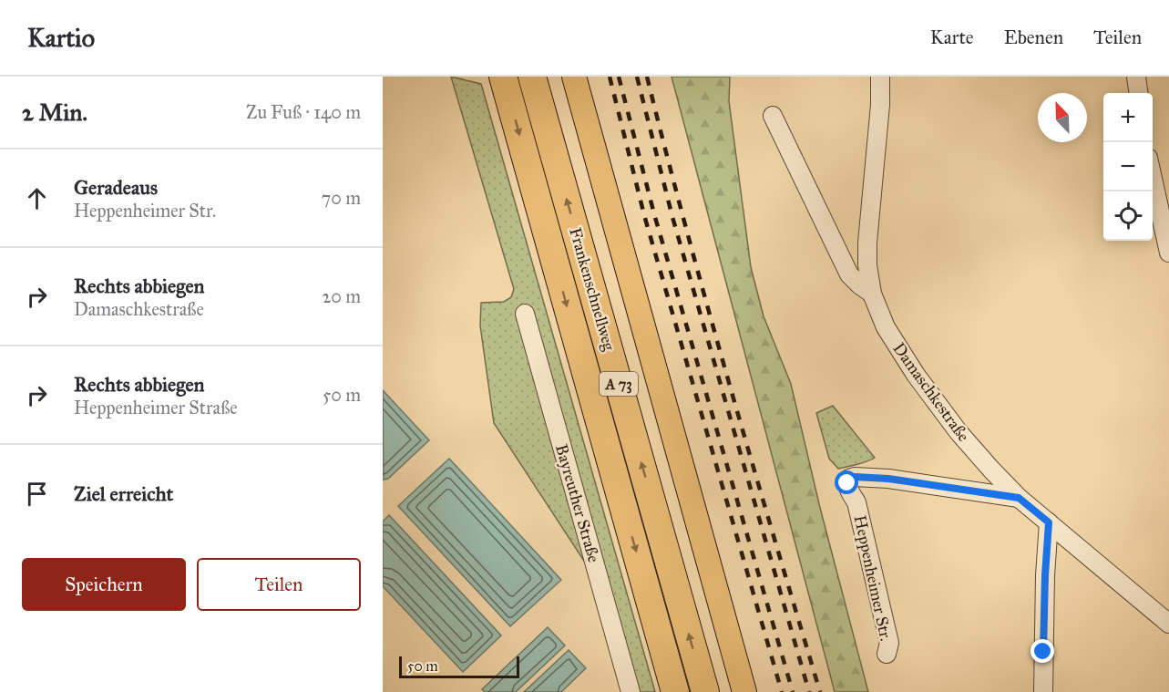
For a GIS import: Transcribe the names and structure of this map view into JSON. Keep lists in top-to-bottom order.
{
  "streets": {
    "highway": ["Frankenschnellweg", "A 73"],
    "street": ["Damaschkestraße", "Bayreuther Straße", "Heppenheimer Str."]
  },
  "crossings": [
    ["Damaschkestraße", "Heppenheimer Str."]
  ],
  "scale_bar": "50 m",
  "north": "top left",
  "page": {
    "header": "Kartio",
    "nav": ["Karte", "Ebenen", "Teilen"],
    "heading": ["2 Min.", "Zu Fuß · 140 m"],
    "map_buttons": ["+", "−"],
    "list": [
      ["Geradeaus", "Heppenheimer Str.", "70 m"],
      ["Rechts abbiegen", "Damaschkestraße", "20 m"],
      ["Rechts abbiegen", "Heppenheimer Straße", "50 m"],
      "Ziel erreicht"
    ],
    "buttons": ["Speichern", "Teilen"],
    "scale": "50 m"
  }
}
